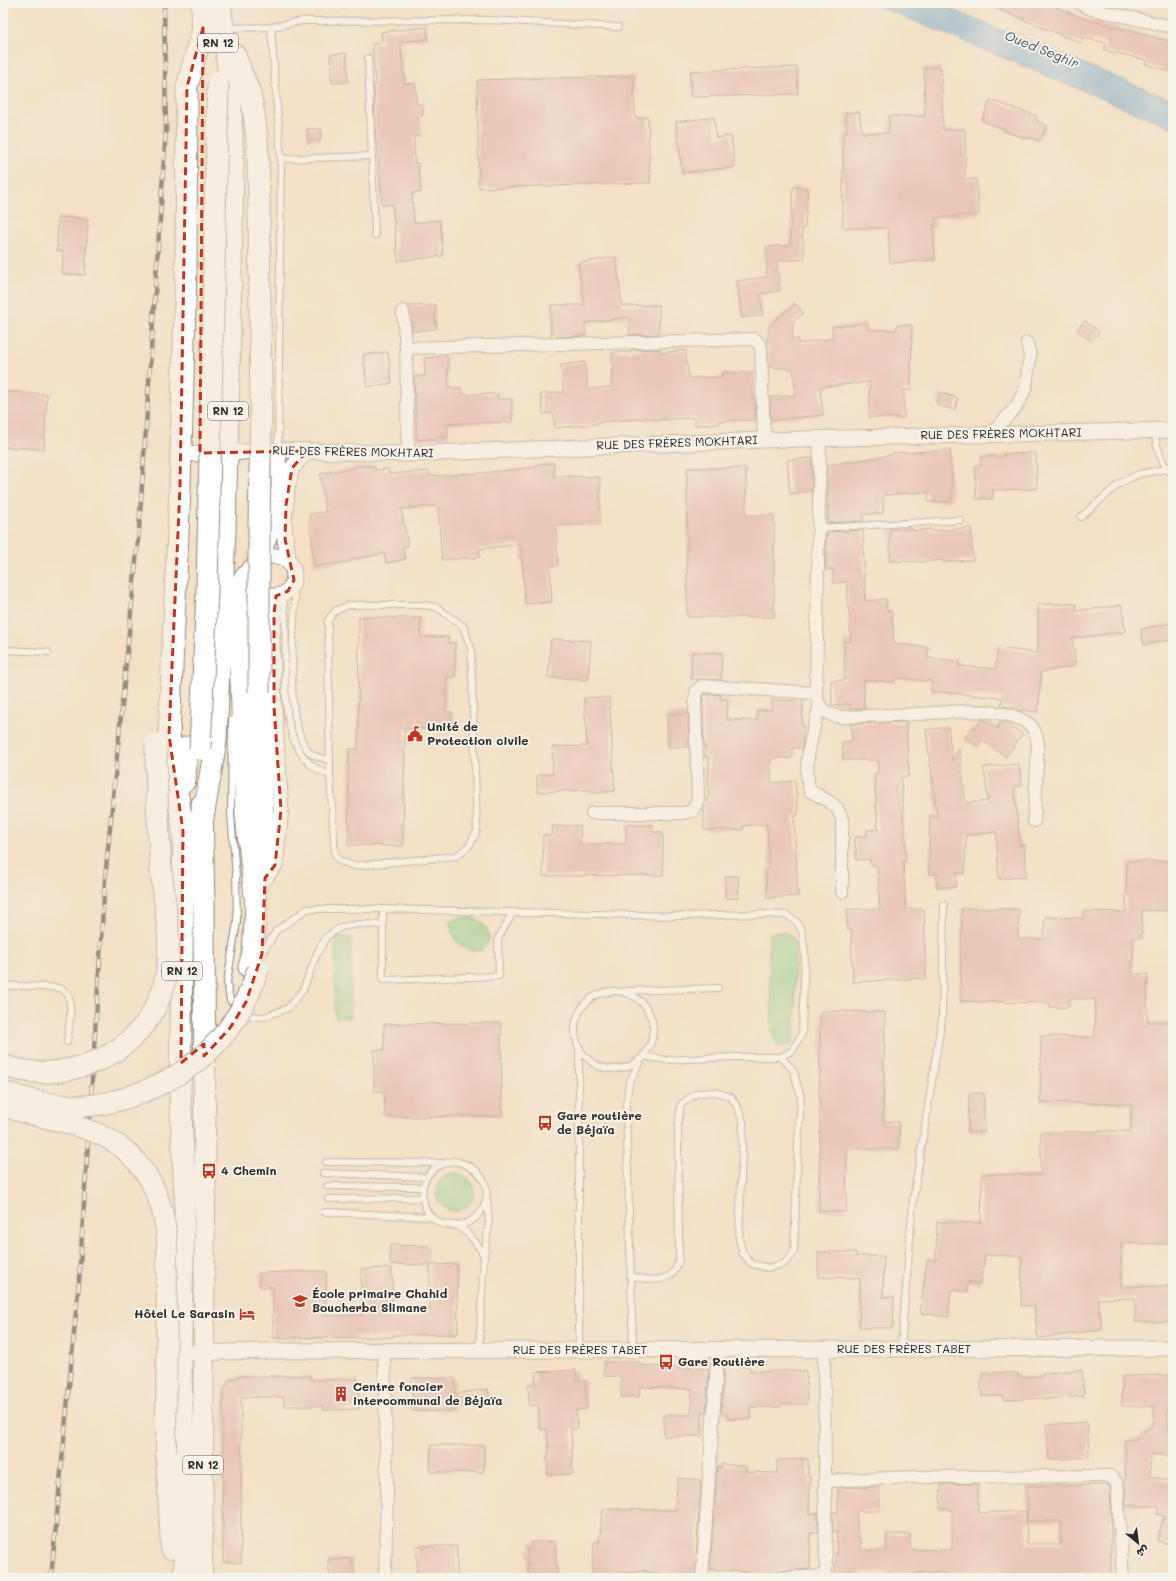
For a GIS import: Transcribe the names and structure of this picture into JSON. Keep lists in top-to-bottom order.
{
  "streets": {
    "highway": ["RN 12"],
    "street": ["RUE DES FRÈRES MOKHTARI", "RUE DES FRÈRES TABET"]
  },
  "crossings": [
    ["RN 12", "RUE DES FRÈRES MOKHTARI"],
    ["RN 12", "RUE DES FRÈRES TABET"]
  ],
  "water": ["Oued Seghir"],
  "places": {
    "public building": ["Unité de Protection civile"],
    "bus stop": ["Gare routière de Béjaïa", "4 Chemin", "Gare Routière"],
    "school or university": ["École primaire Chahid Boucherba Slimane"],
    "hotel": ["Hôtel Le Sarasin"],
    "building": ["Centre foncier intercommunal de Béjaïa"]
  },
  "north": "bottom right"
}
